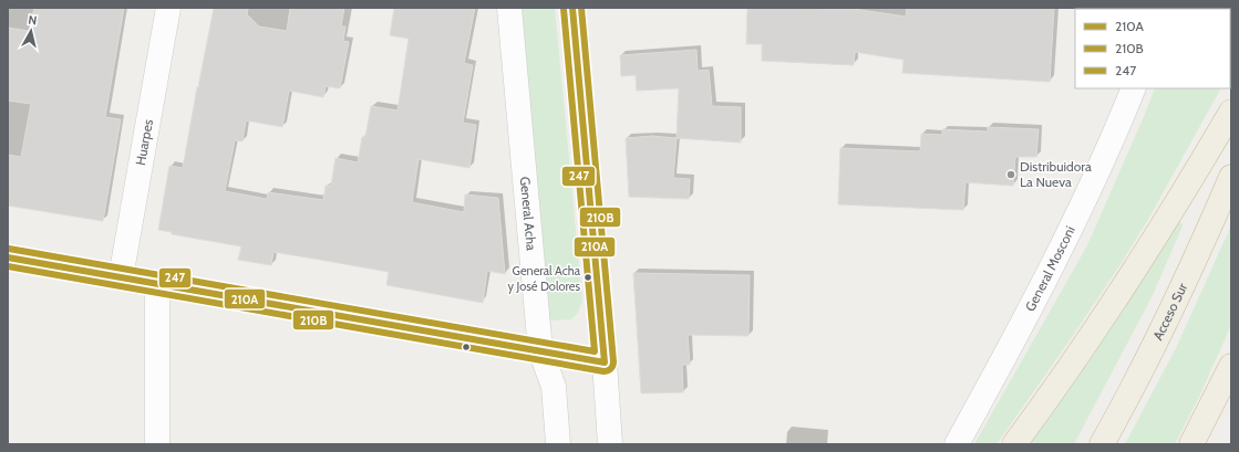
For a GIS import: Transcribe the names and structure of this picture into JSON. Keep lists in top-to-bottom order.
{
  "streets": {
    "highway": ["Acceso Sur"],
    "street": ["Huarpes", "General Acha", "General Mosconi"]
  },
  "places": ["Distribuidora La Nueva", "General Acha y José Dolores"],
  "lines": ["transit line 210A", "transit line 210B", "transit line 247"],
  "legend": ["210A", "210B", "247"],
  "north": "top"
}
